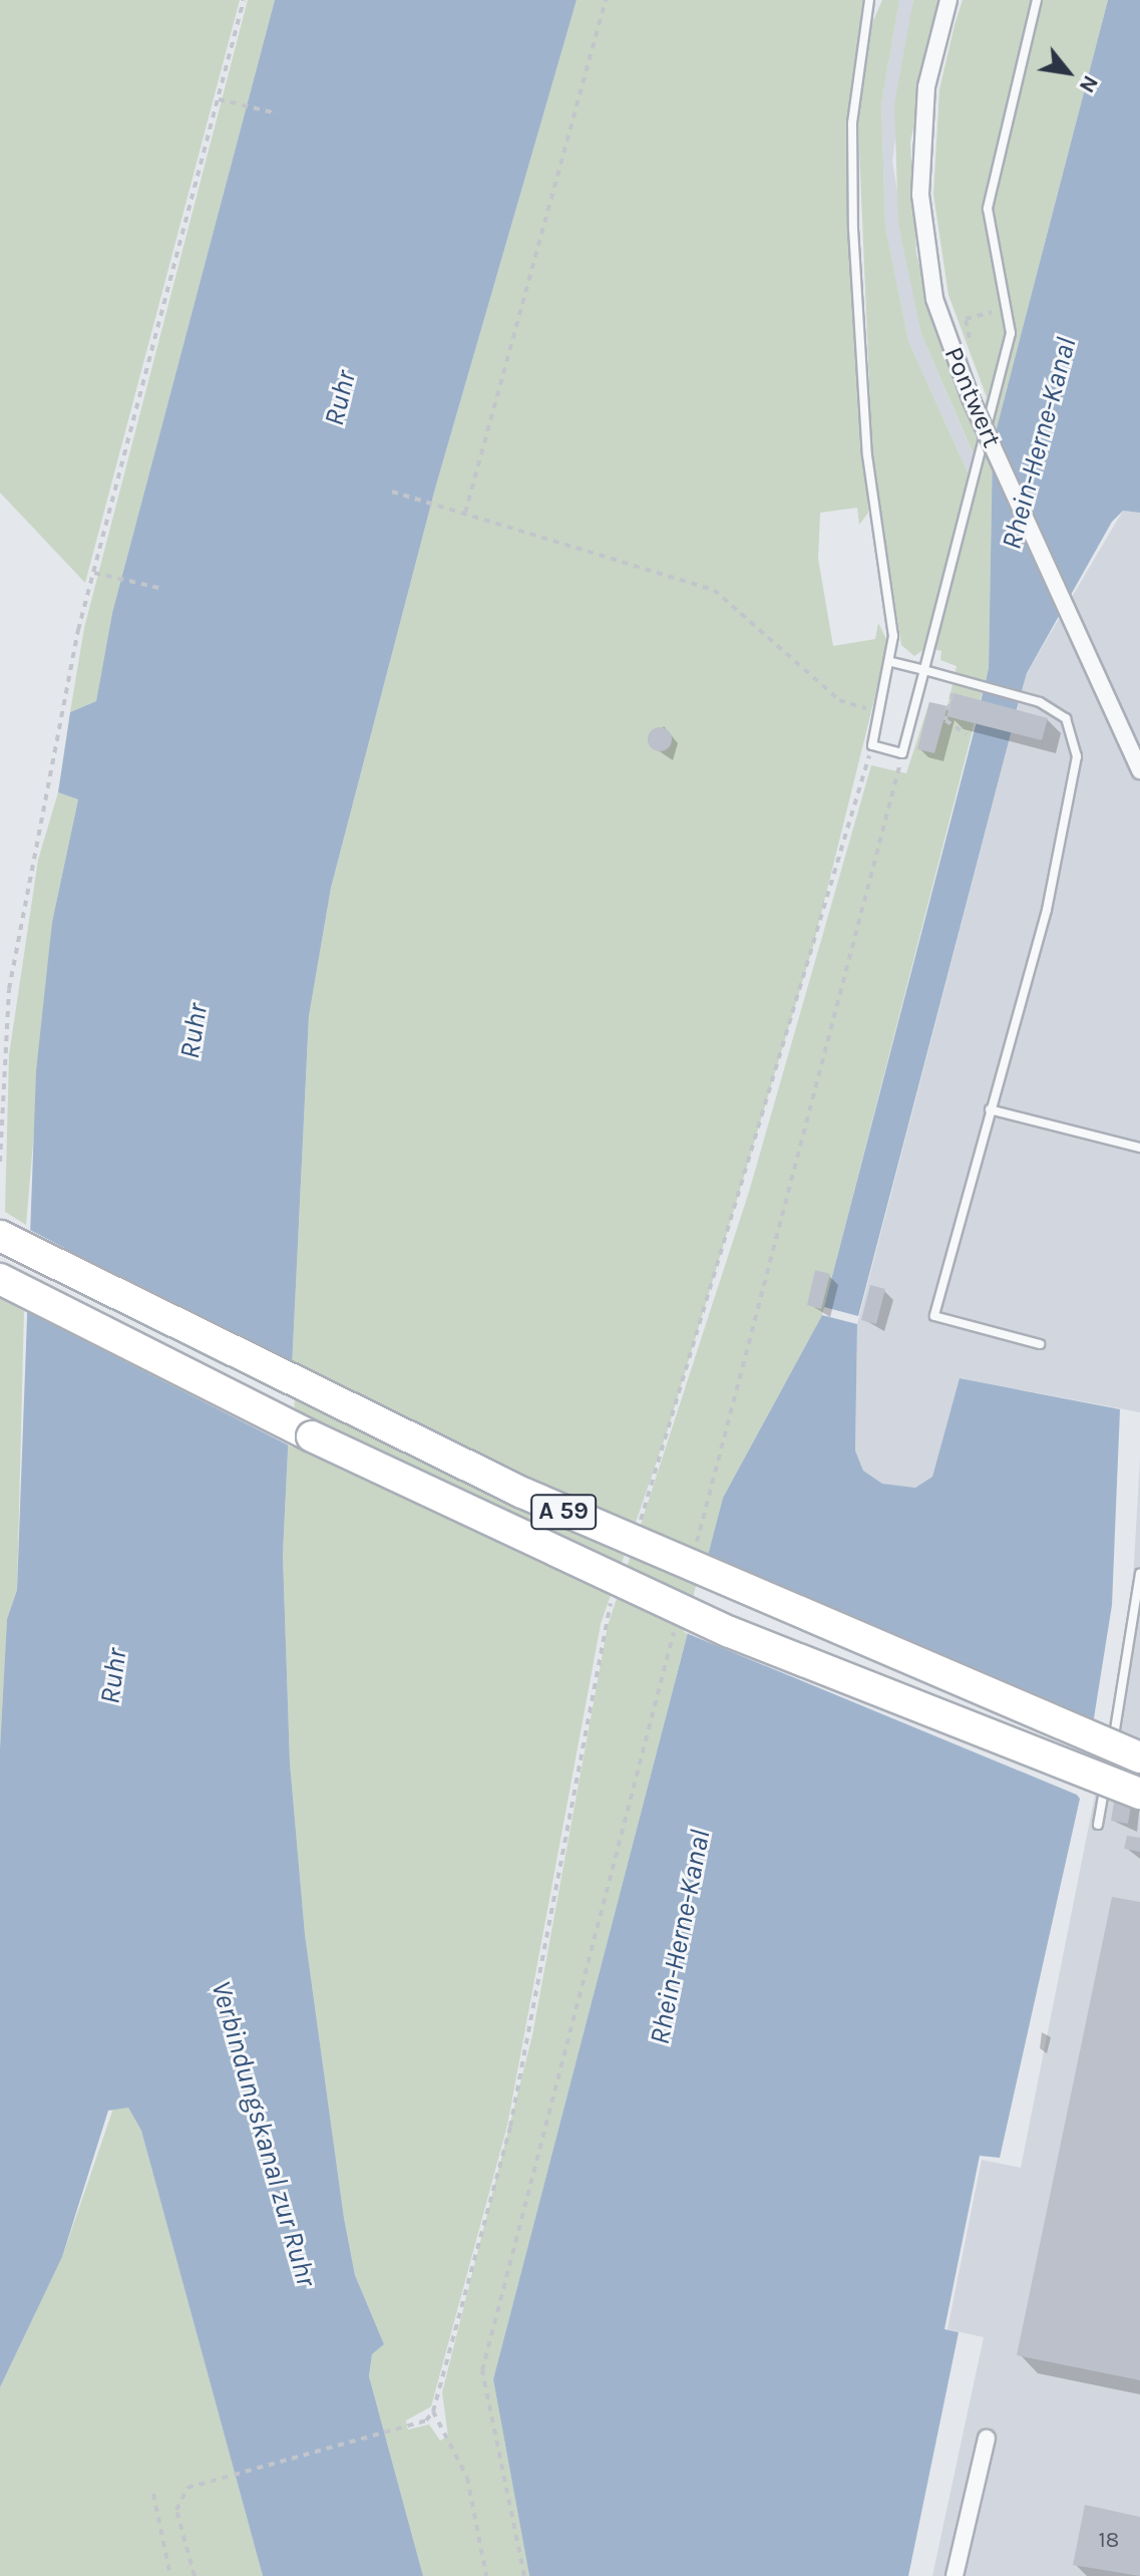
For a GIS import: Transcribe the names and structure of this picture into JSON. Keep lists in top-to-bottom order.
{
  "streets": {
    "highway": ["A 59"],
    "street": ["Pontwert"]
  },
  "water": ["Ruhr", "Rhein-Herne-Kanal", "Verbindungskanal zur Ruhr"],
  "house_numbers": ["18"],
  "north": "bottom right"
}
